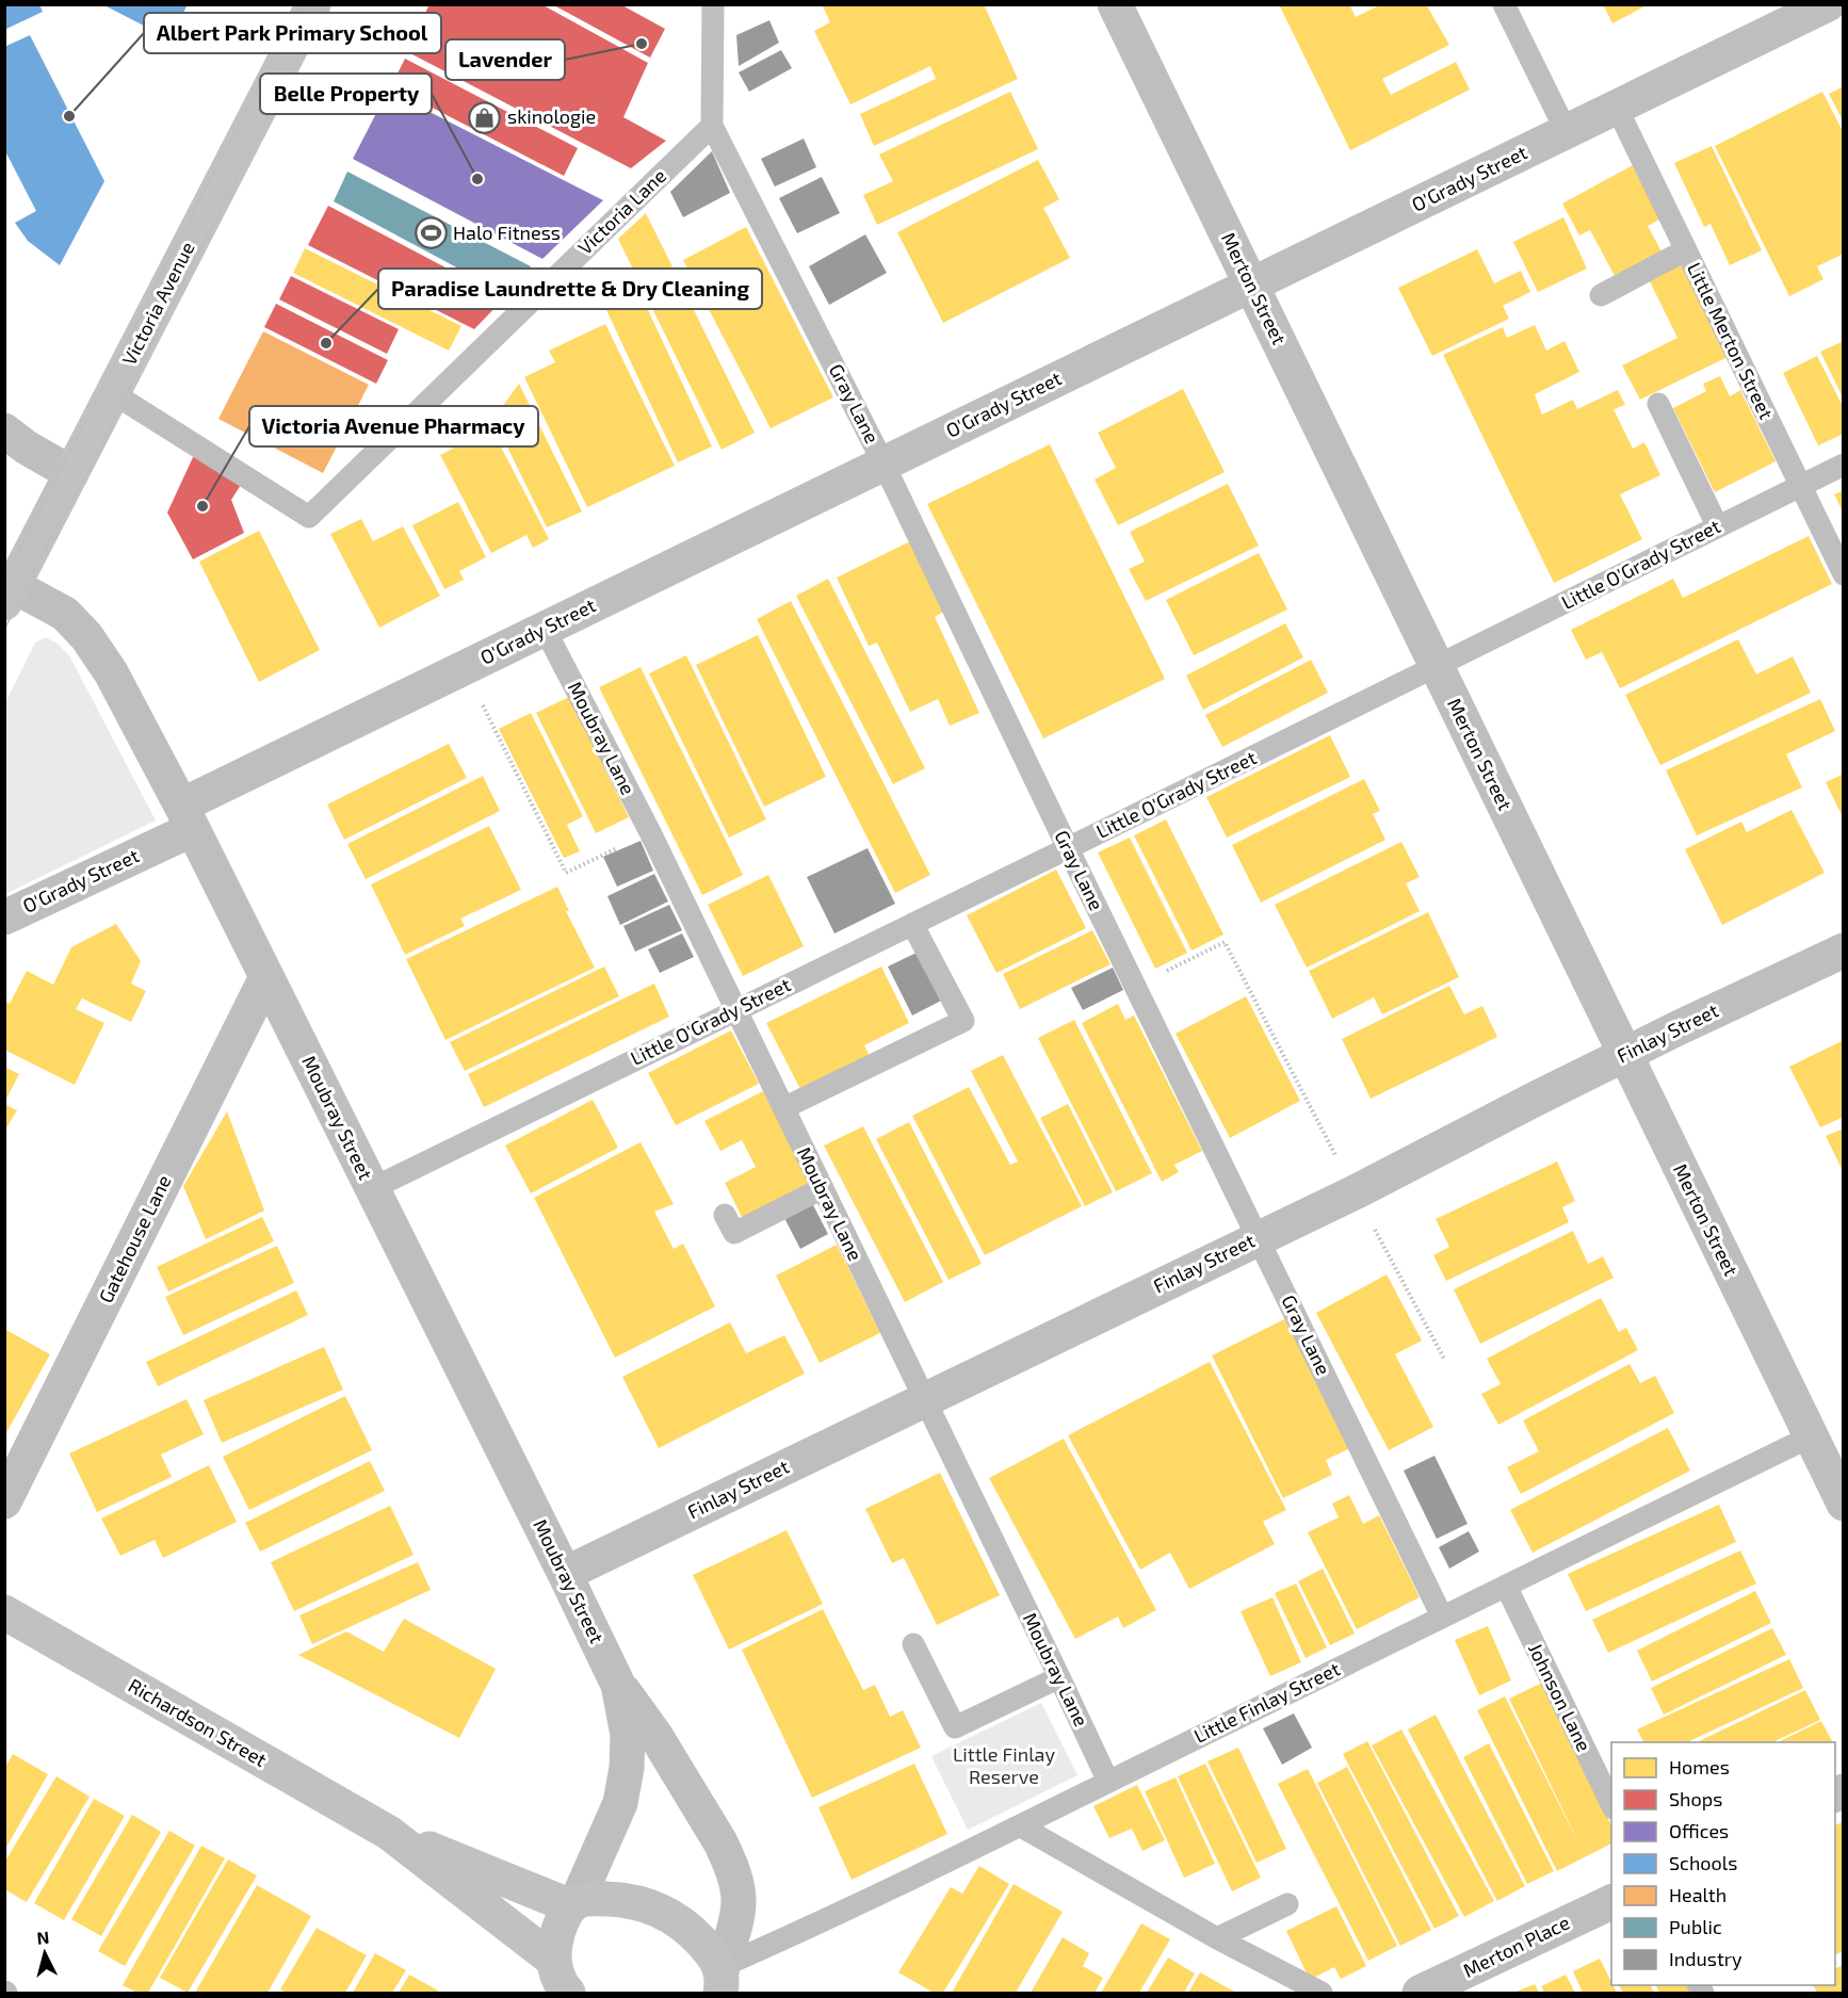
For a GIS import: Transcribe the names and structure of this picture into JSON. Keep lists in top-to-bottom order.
{
  "streets": {
    "street": [
      "O'Grady Street",
      "Merton Street",
      "Victoria Avenue",
      "Finlay Street",
      "Moubray Street",
      "Gatehouse Lane",
      "Richardson Street",
      "Merton Place"
    ],
    "lane": [
      "Victoria Lane",
      "Little Merton Street",
      "Gray Lane",
      "Little O'Grady Street",
      "Moubray Lane",
      "Johnson Lane",
      "Little Finlay Street"
    ]
  },
  "crossings": [
    ["O'Grady Street", "Merton Street"],
    ["O'Grady Street", "Little Merton Street"],
    ["O'Grady Street", "Gray Lane"],
    ["O'Grady Street", "Moubray Lane"],
    ["O'Grady Street", "Moubray Street"],
    ["Victoria Lane", "Victoria Avenue"],
    ["Victoria Lane", "Gray Lane"],
    ["Merton Street", "Little O'Grady Street"],
    ["Merton Street", "Finlay Street"],
    ["Merton Street", "Little Finlay Street"],
    ["Victoria Avenue", "Moubray Street"],
    ["Little Merton Street", "Little O'Grady Street"],
    ["Gray Lane", "Little O'Grady Street"],
    ["Gray Lane", "Finlay Street"],
    ["Gray Lane", "Little Finlay Street"],
    ["Little O'Grady Street", "Moubray Lane"],
    ["Little O'Grady Street", "Moubray Street"],
    ["Moubray Lane", "Finlay Street"],
    ["Moubray Lane", "Little Finlay Street"],
    ["Finlay Street", "Moubray Street"],
    ["Moubray Street", "Gatehouse Lane"],
    ["Moubray Street", "Little Finlay Street"],
    ["Moubray Street", "Richardson Street"],
    ["Johnson Lane", "Little Finlay Street"]
  ],
  "parks": ["Little Finlay Reserve"],
  "places": {
    "other": [
      "Lavender",
      "Albert Park Primary School",
      "Belle Property",
      "Paradise Laundrette & Dry Cleaning",
      "Victoria Avenue Pharmacy"
    ],
    "shop": ["skinologie"],
    "sports": ["Halo Fitness"]
  },
  "legend": [
    "Homes",
    "Shops",
    "Offices",
    "Schools",
    "Health",
    "Public",
    "Industry"
  ],
  "north": "top"
}
